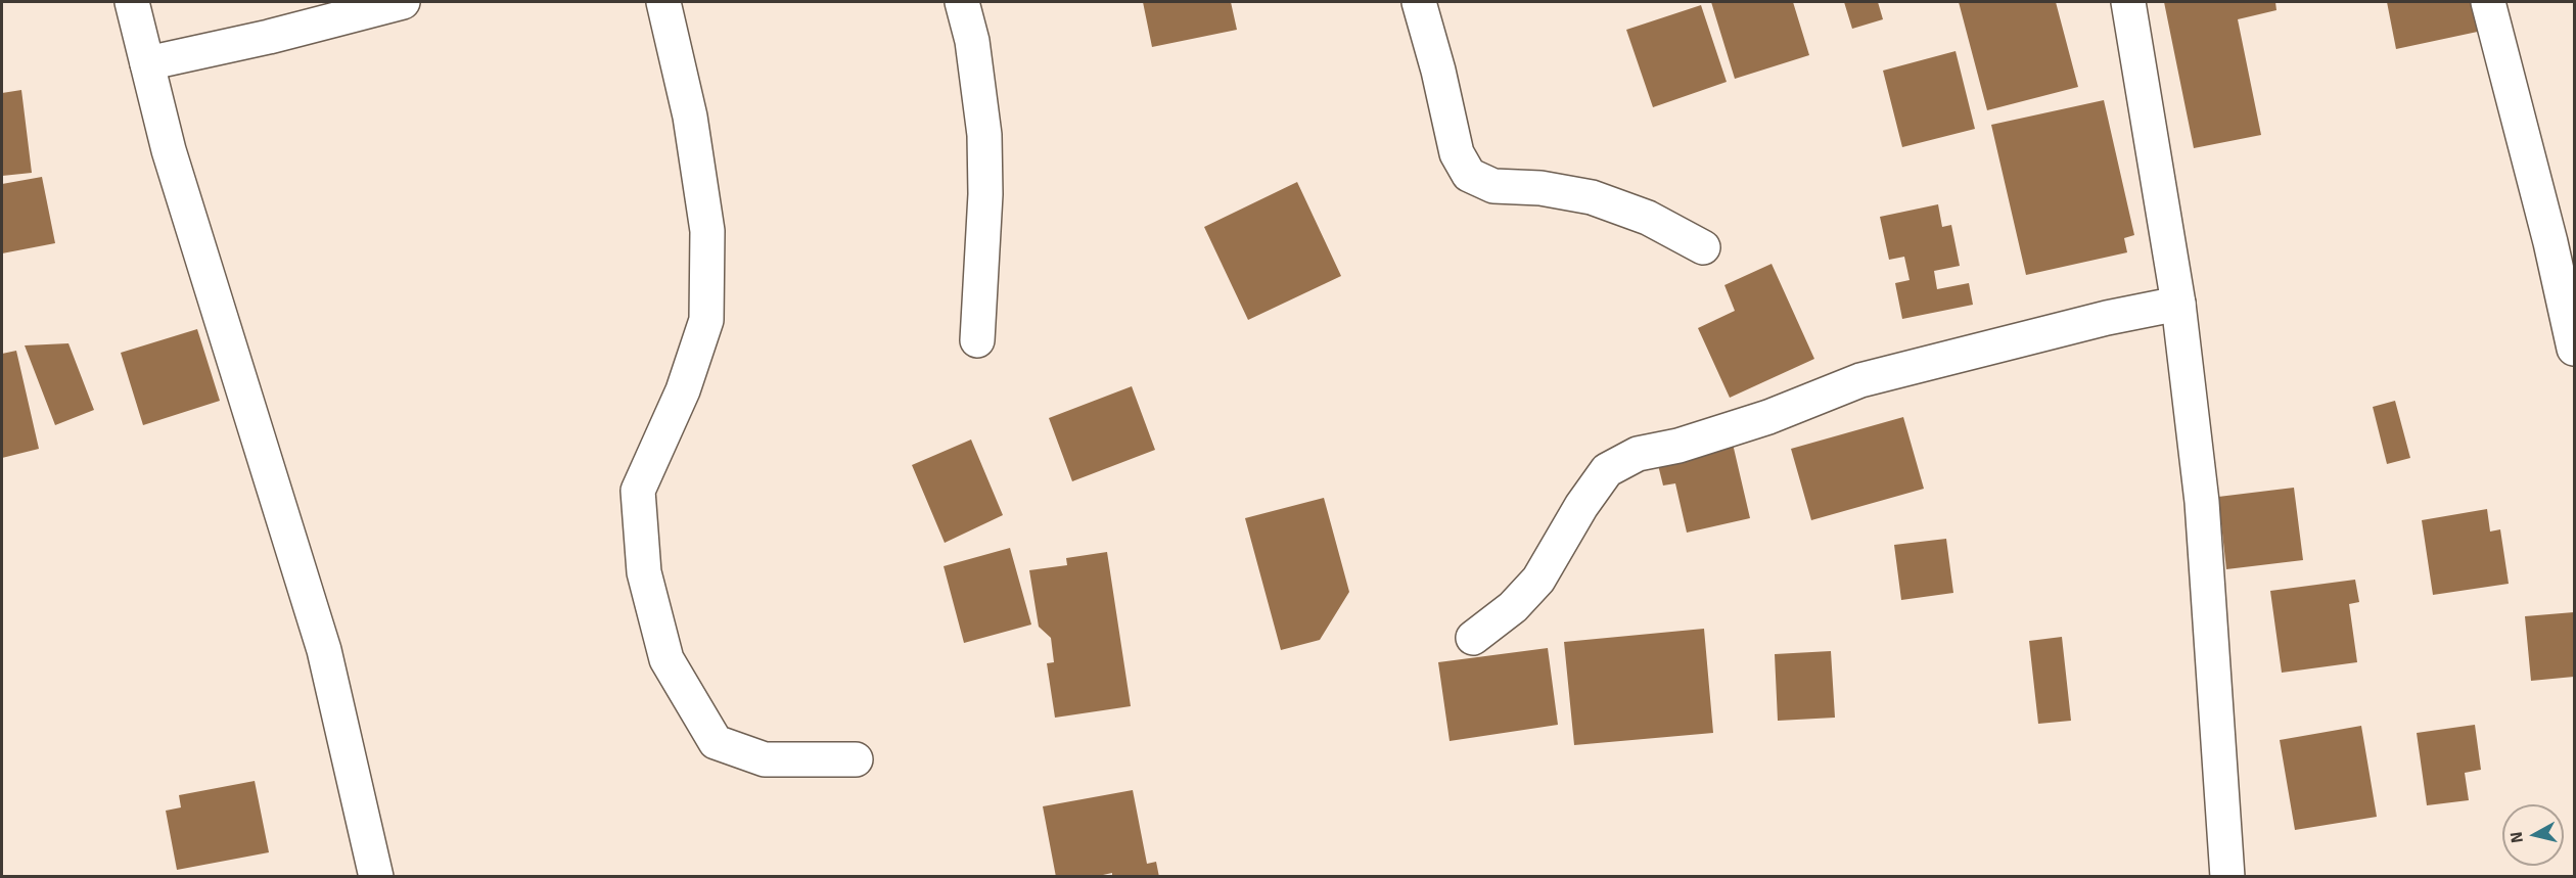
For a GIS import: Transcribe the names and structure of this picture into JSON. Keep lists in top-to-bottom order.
{
  "north": "left"
}
